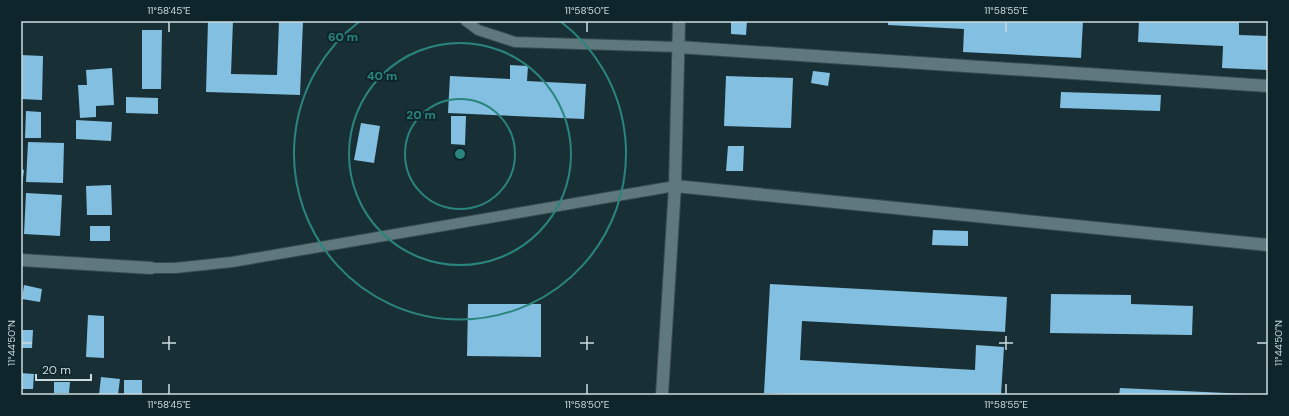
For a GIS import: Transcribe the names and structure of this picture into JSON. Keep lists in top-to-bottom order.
{
  "scale_bar": "20 m",
  "coordinates": [
    "11°58'45\"E",
    "11°58'50\"E",
    "11°58'55\"E",
    "11°44'50\"N"
  ],
  "rings": ["60 m", "40 m", "20 m"]
}
